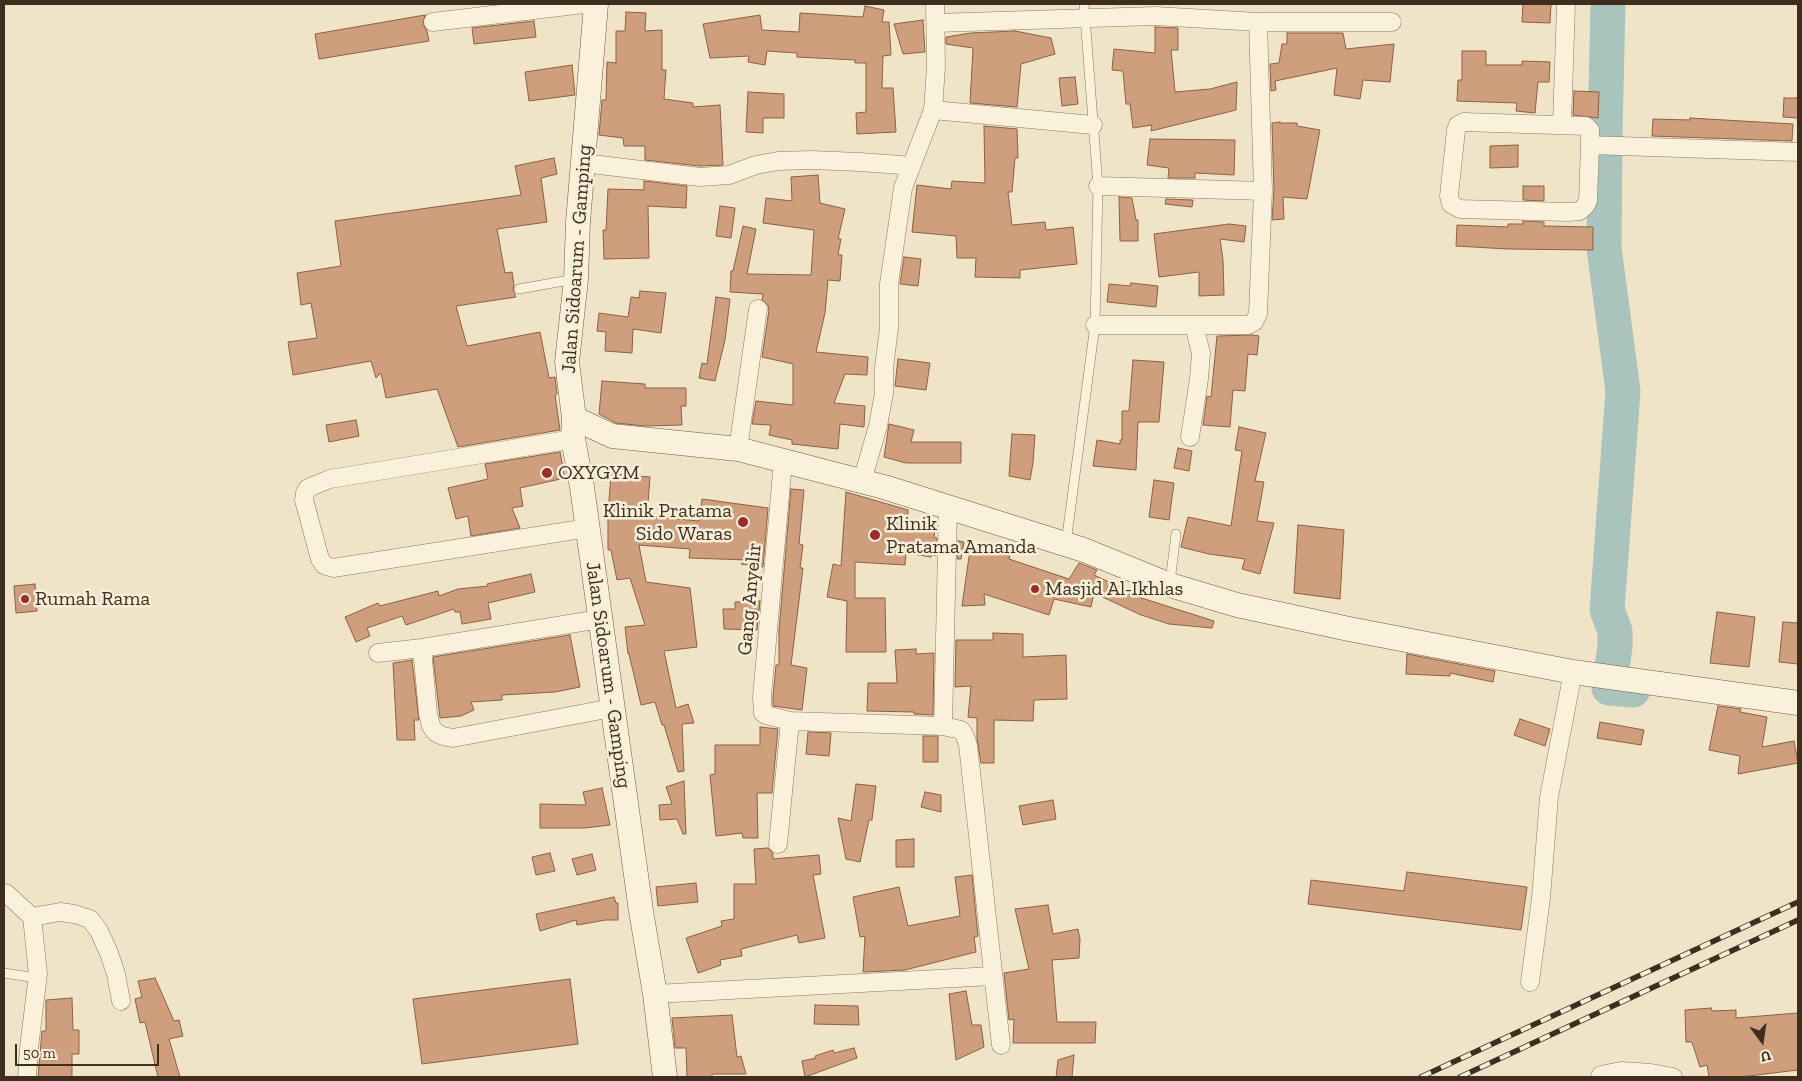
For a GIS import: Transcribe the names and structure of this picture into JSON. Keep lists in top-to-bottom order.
{
  "streets": {
    "main road": ["Jalan Sidoarum - Gamping"],
    "street": ["Gang Anyelir"]
  },
  "places": [
    "OXYGYM",
    "Klinik Pratama Sido Waras",
    "Klinik Pratama Amanda",
    "Masjid Al-Ikhlas",
    "Rumah Rama"
  ],
  "scale_bar": "50 m",
  "north": "bottom"
}
